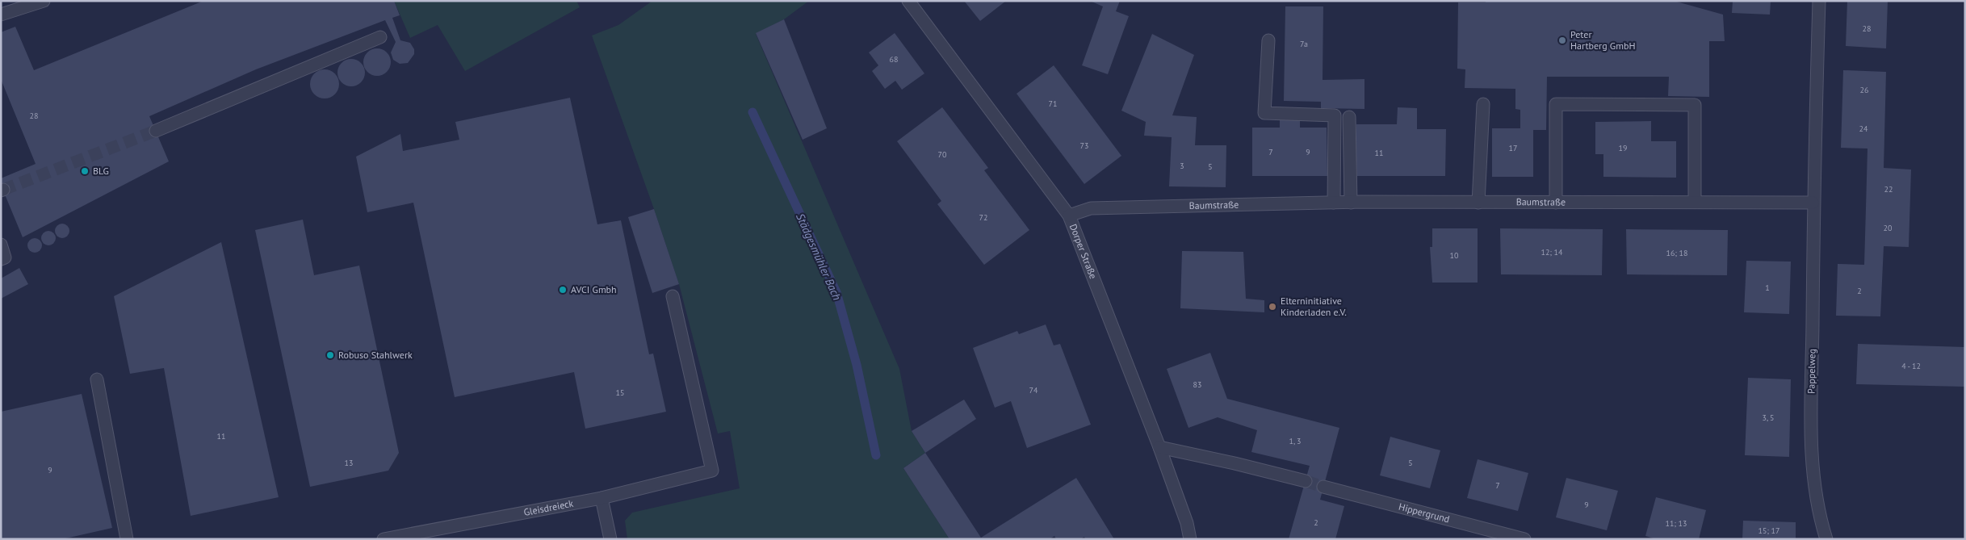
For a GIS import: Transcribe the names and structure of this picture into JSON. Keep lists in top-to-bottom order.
{
  "streets": {
    "street": [
      "Baumstraße",
      "Dorper Straße",
      "Pappelweg",
      "Gleisdreieck",
      "Hippergrund"
    ]
  },
  "crossings": [
    ["Baumstraße", "Dorper Straße"],
    ["Baumstraße", "Pappelweg"]
  ],
  "water": ["Städgesmühler Bach"],
  "places": [
    "Peter Hartberg GmbH",
    "BLG",
    "AVCI Gmbh",
    "Elterninitiative Kinderladen e.V.",
    "Robuso Stahlwerk"
  ],
  "house_numbers": [
    "28",
    "7a",
    "68",
    "26",
    "71",
    "28",
    "24",
    "73",
    "17",
    "19",
    "7",
    "9",
    "11",
    "70",
    "3",
    "5",
    "22",
    "72",
    "20",
    "12; 14",
    "16; 18",
    "10",
    "1",
    "2",
    "4 - 12",
    "83",
    "74",
    "15",
    "3, 5",
    "11",
    "1, 3",
    "13",
    "5",
    "9",
    "7",
    "9",
    "2",
    "11; 13",
    "15; 17"
  ]
}
